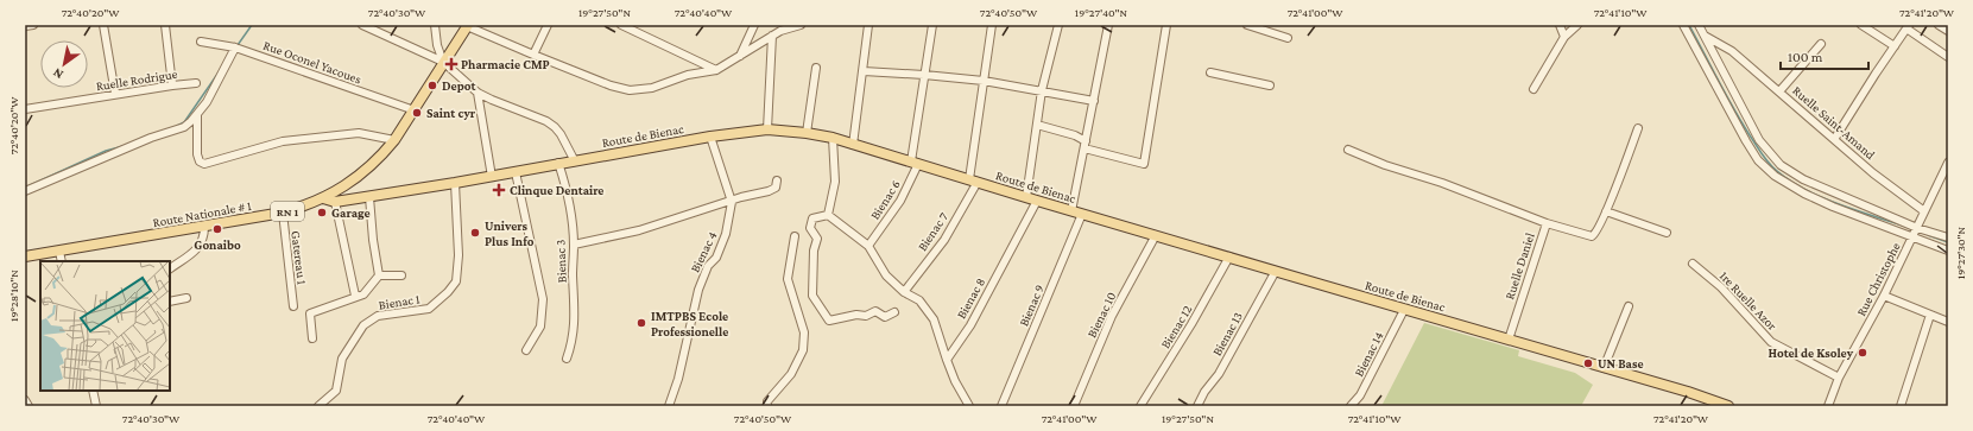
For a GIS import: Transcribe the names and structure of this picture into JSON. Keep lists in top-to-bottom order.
{
  "streets": {
    "main road": ["Route de Bienac", "RN 1", "Route Nationale # 1"],
    "street": [
      "Rue Oconel Yacoues",
      "Ruelle Rodrigue",
      "Ruelle Saint-Amand",
      "Bienac 6",
      "Bienac 7",
      "Bienac 4",
      "Gatereau 1",
      "Bienac 3",
      "Ruelle Daniel",
      "Rue Christophe",
      "Bienac 8",
      "1re Ruelle Azor",
      "Bienac 1",
      "Bienac 9",
      "Bienac 10",
      "Bienac 12",
      "Bienac 13",
      "Bienac 14"
    ]
  },
  "crossings": [
    ["Rue Oconel Yacoues", "Route Nationale # 1"],
    ["Ruelle Saint-Amand", "Rue Christophe"],
    ["Route de Bienac", "Bienac 6"],
    ["Route de Bienac", "Route Nationale # 1"],
    ["Route de Bienac", "Bienac 7"],
    ["Route de Bienac", "Bienac 4"],
    ["Route de Bienac", "Bienac 3"],
    ["Route de Bienac", "Ruelle Daniel"],
    ["Route de Bienac", "Bienac 8"],
    ["Route de Bienac", "Bienac 1"],
    ["Route de Bienac", "Bienac 9"],
    ["Route de Bienac", "Bienac 10"],
    ["Route de Bienac", "Bienac 12"],
    ["Route de Bienac", "Bienac 13"],
    ["Route de Bienac", "Bienac 14"],
    ["Route Nationale # 1", "Gatereau 1"],
    ["Rue Christophe", "1re Ruelle Azor"]
  ],
  "places": {
    "health": ["Pharmacie CMP", "Clinque Dentaire"],
    "other": [
      "Depot",
      "Saint cyr",
      "Garage",
      "Gonaibo",
      "Univers Plus Info",
      "IMTPBS Ecole Professionelle",
      "Hotel de Ksoley",
      "UN Base"
    ]
  },
  "scale_bar": "100 m",
  "north": "bottom left",
  "coordinates": [
    "72°40'20\"W",
    "72°40'30\"W",
    "19°27'50\"N",
    "72°40'40\"W",
    "72°40'50\"W",
    "19°27'40\"N",
    "72°41'00\"W",
    "72°41'10\"W",
    "72°41'20\"W",
    "19°27'30\"N",
    "19°28'10\"N"
  ]
}
